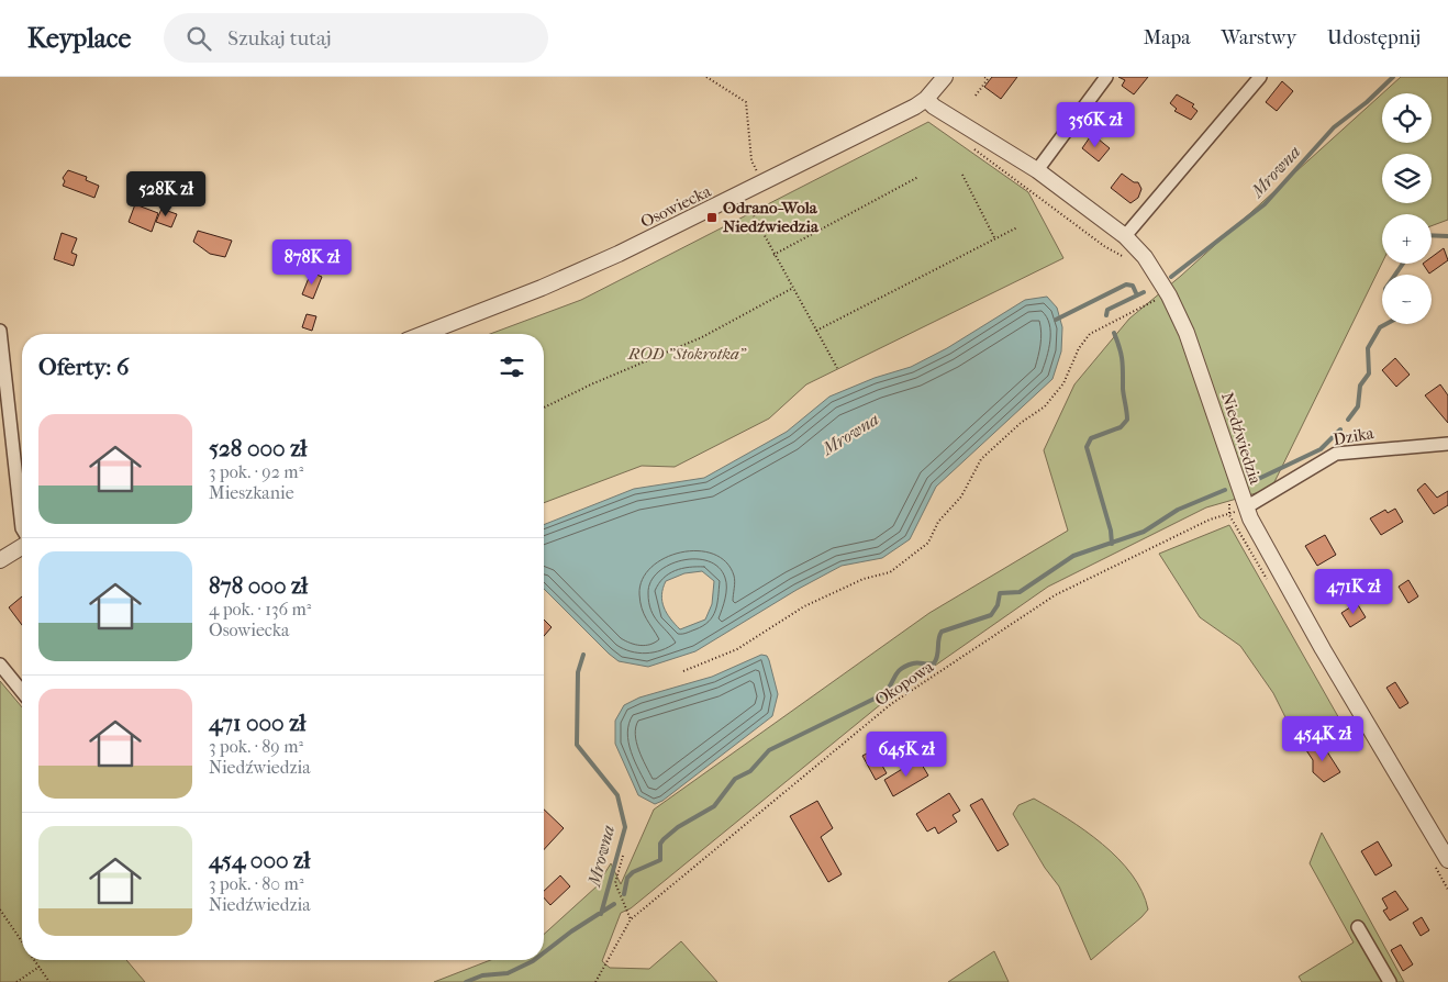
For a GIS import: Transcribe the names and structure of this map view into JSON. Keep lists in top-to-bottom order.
{
  "streets": {
    "street": ["Osowiecka", "Dzika", "Niedźwiedzia"],
    "path": ["Okopowa"]
  },
  "crossings": [
    ["Osowiecka", "Niedźwiedzia"],
    ["Dzika", "Niedźwiedzia"]
  ],
  "water": ["Mrowna"],
  "parks": ["ROD \"Stokrotka\""],
  "places": {
    "transit": ["Odrano-Wola Niedźwiedzia"]
  },
  "page": {
    "header": "Keyplace",
    "search": "Szukaj tutaj",
    "nav": ["Mapa", "Warstwy", "Udostępnij"],
    "map_buttons": ["+", "−"],
    "price": [
      "356K zł",
      "528K zł",
      "878K zł",
      "471K zł",
      "454K zł",
      "645K zł"
    ],
    "heading": "Oferty: 6",
    "list": [
      {
        "name": "528 000 zł",
        "note": "3 pok. · 92 m² · Mieszkanie"
      },
      {
        "name": "878 000 zł",
        "note": "4 pok. · 136 m² · Osowiecka"
      },
      {
        "name": "471 000 zł",
        "note": "3 pok. · 89 m² · Niedźwiedzia"
      },
      {
        "name": "454 000 zł",
        "note": "3 pok. · 80 m² · Niedźwiedzia"
      }
    ]
  }
}
